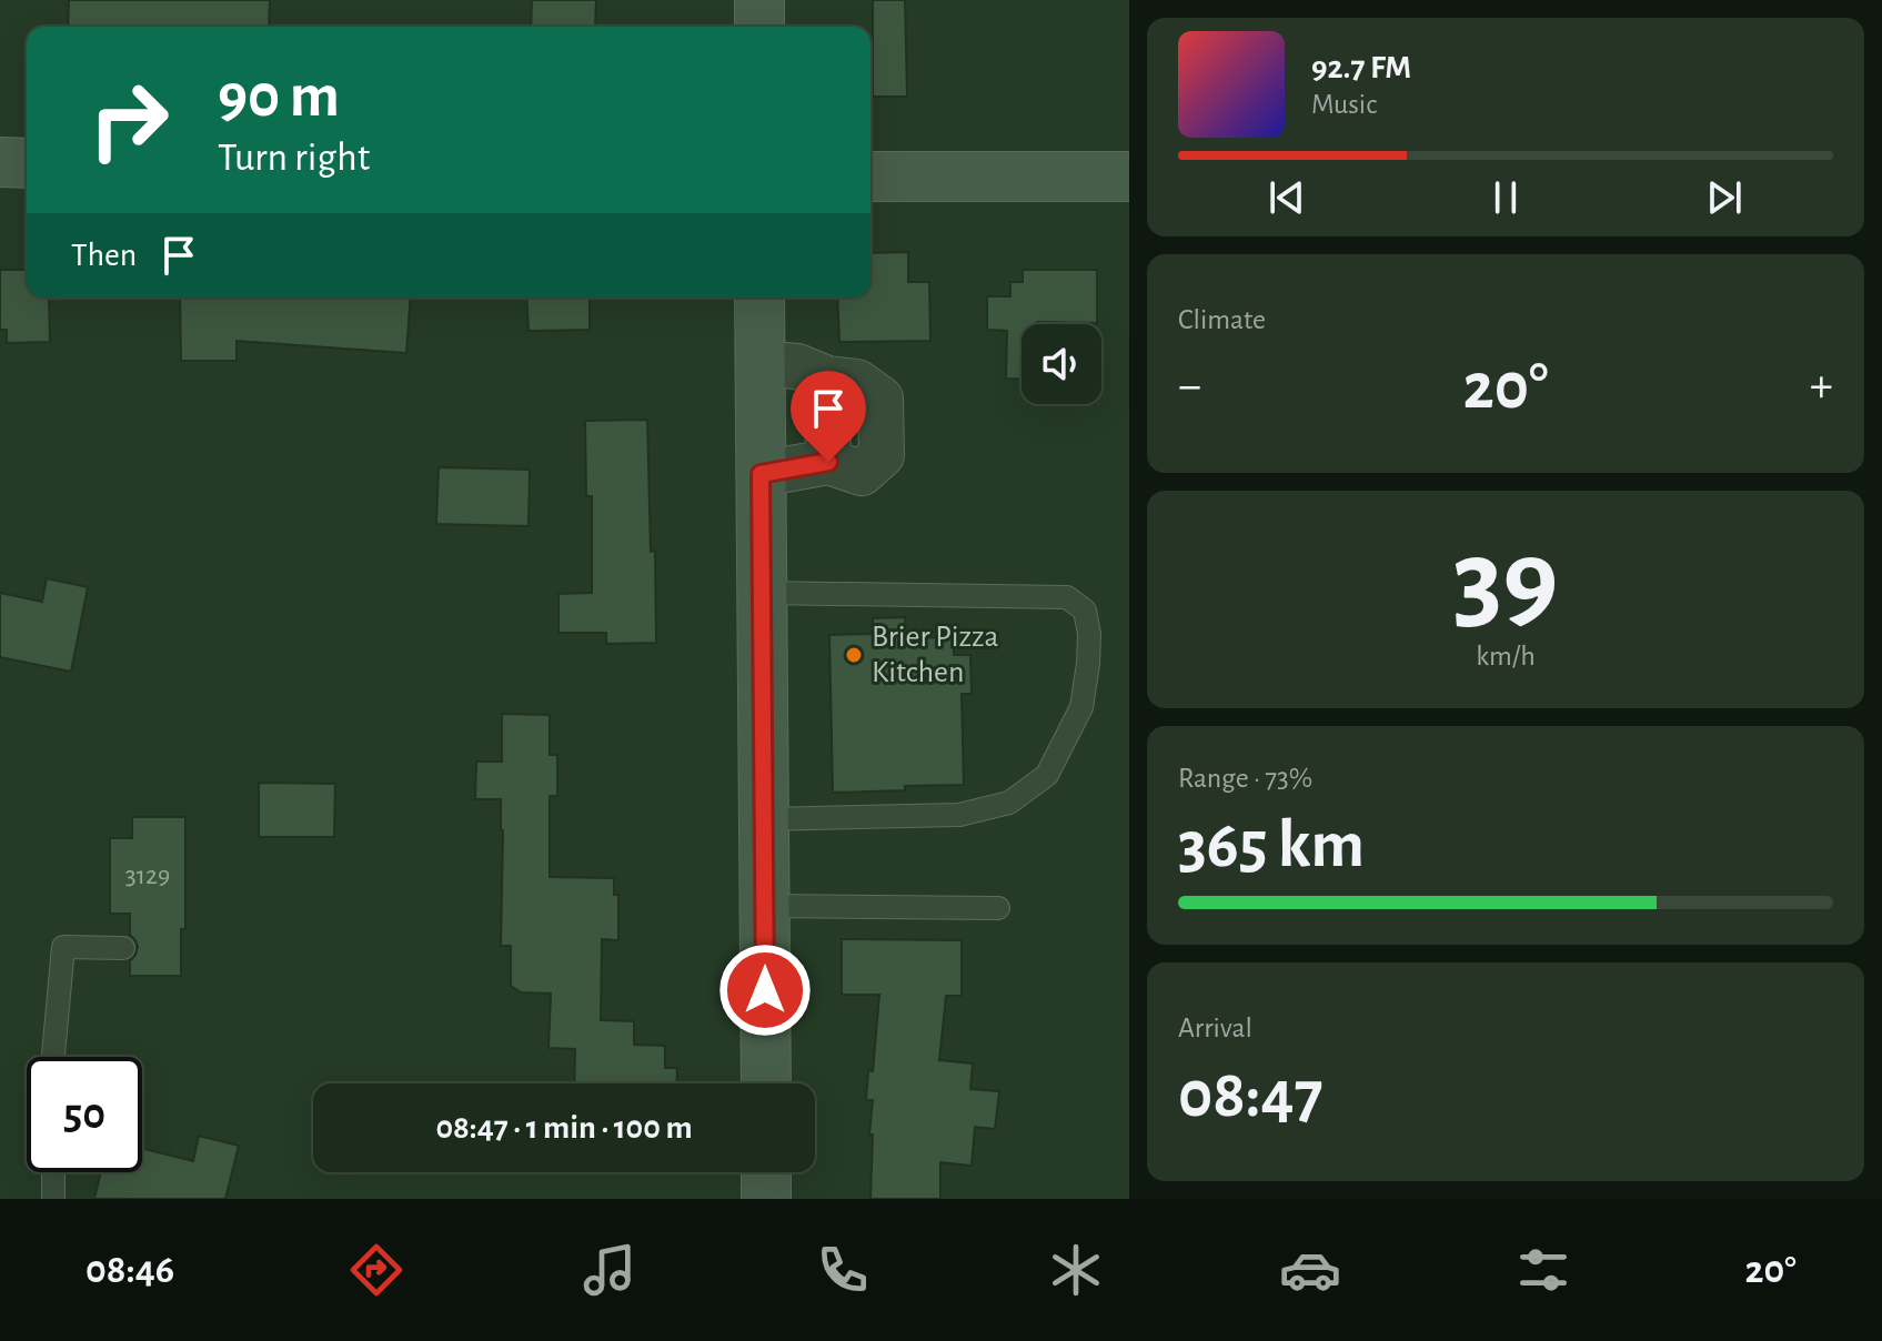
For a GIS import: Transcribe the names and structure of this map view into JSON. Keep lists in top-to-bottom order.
{
  "places": ["Brier Pizza Kitchen"],
  "house_numbers": ["3129"],
  "page": {
    "turn": ["90 m", "Turn right"],
    "song": ["92.7 FM", "Music"],
    "then": "Then",
    "tile": [
      "Climate",
      ["39", "km/h"],
      ["Range · 73%", "365 km"],
      ["Arrival", "08:47"]
    ],
    "heat": ["−", "20°", "+"],
    "limit": "50",
    "trip": "08:47 · 1 min · 100 m",
    "tabs": ["08:46", "20°"]
  }
}
